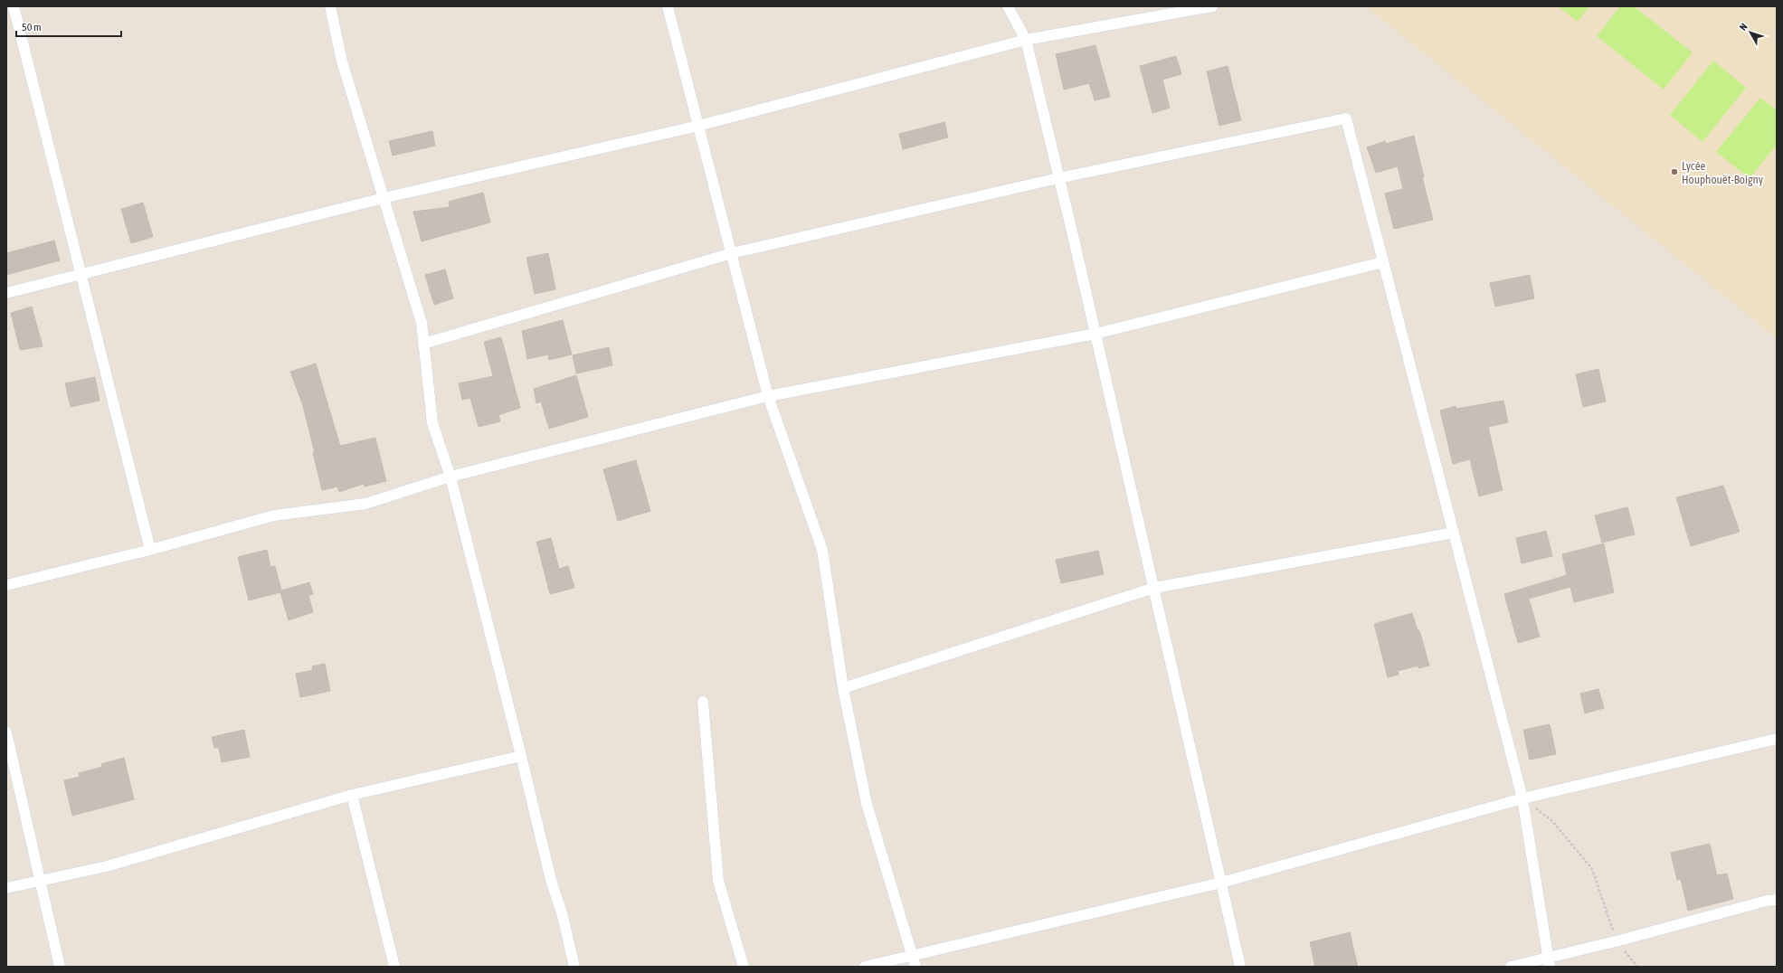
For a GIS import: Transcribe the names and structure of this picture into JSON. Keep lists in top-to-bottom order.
{
  "places": ["Lycée Houphouët-Boigny"],
  "scale_bar": "50 m",
  "north": "top left"
}
